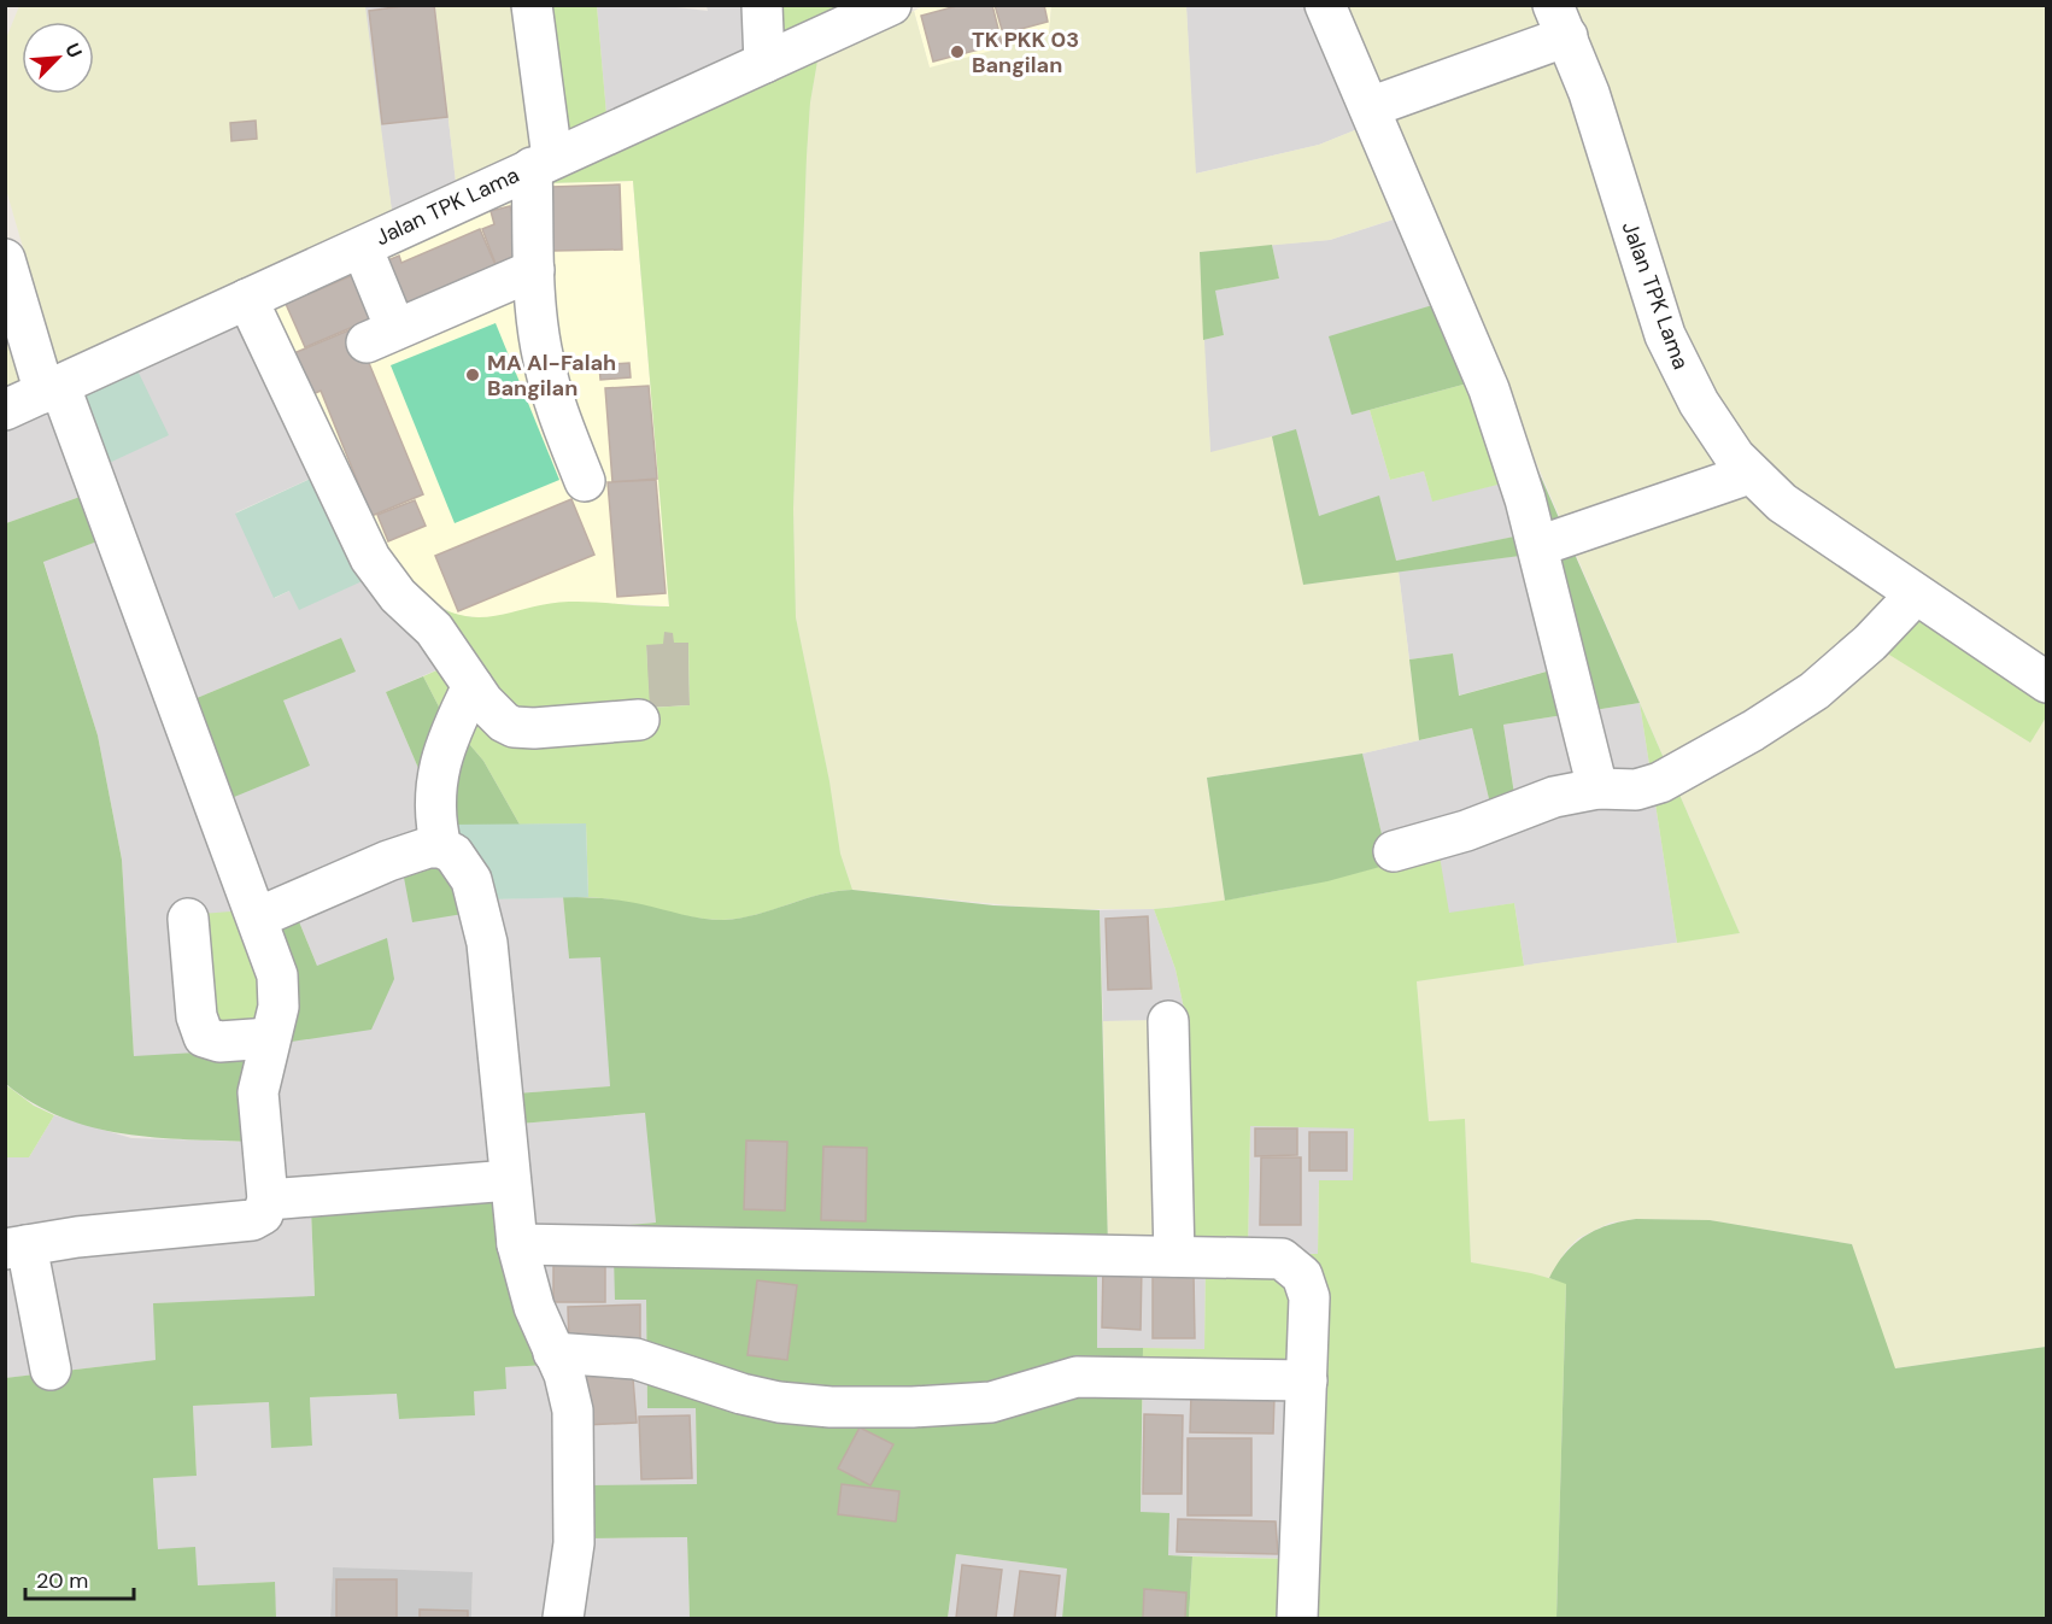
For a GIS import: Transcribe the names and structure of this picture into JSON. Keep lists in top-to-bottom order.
{
  "streets": {
    "street": ["Jalan TPK Lama"]
  },
  "places": ["TK PKK 03 Bangilan", "MA Al-Falah Bangilan"],
  "scale_bar": "20 m",
  "north": "top right"
}
